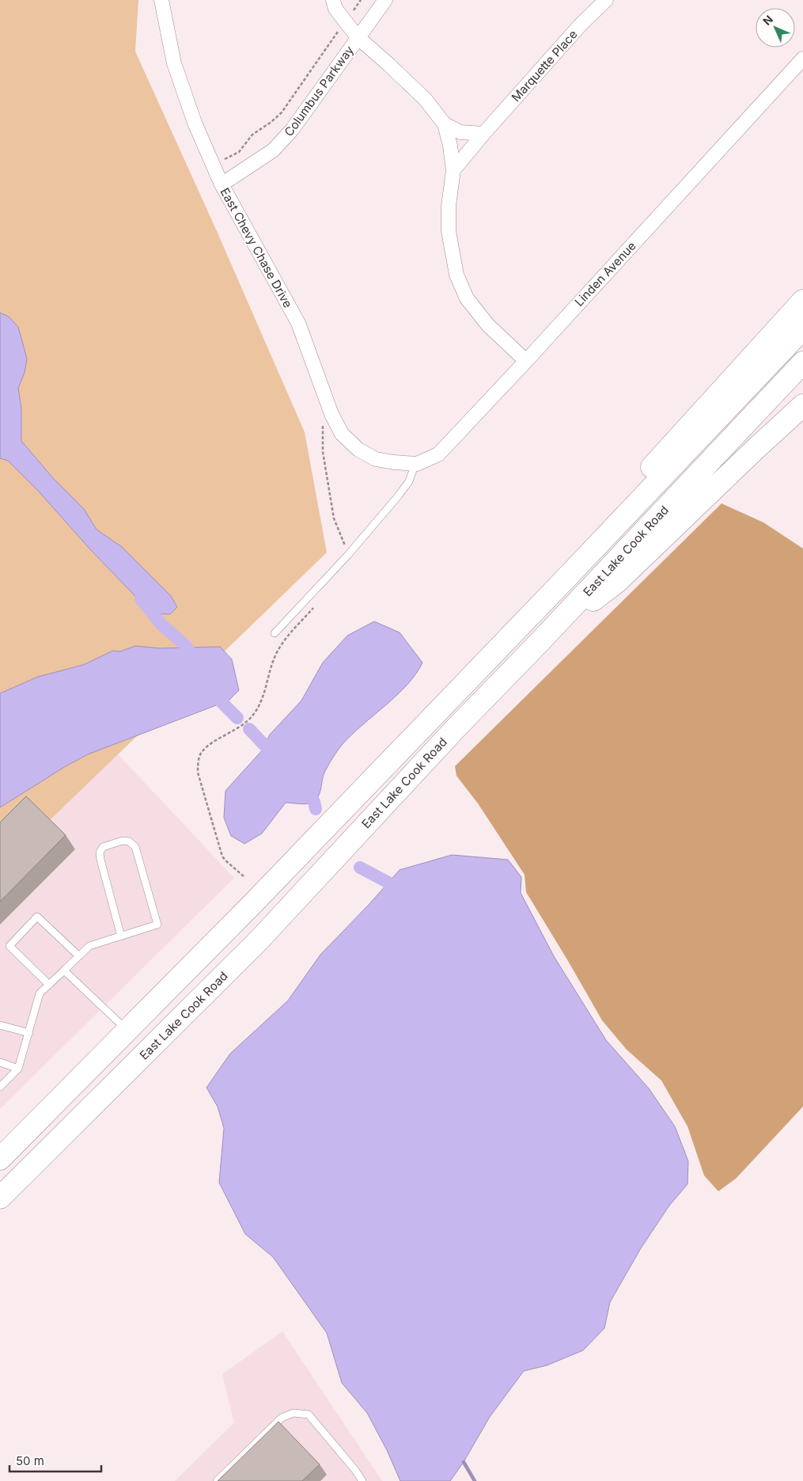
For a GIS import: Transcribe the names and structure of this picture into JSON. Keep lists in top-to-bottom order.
{
  "streets": {
    "main road": ["East Lake Cook Road"],
    "street": [
      "Marquette Place",
      "Columbus Parkway",
      "East Chevy Chase Drive",
      "Linden Avenue"
    ]
  },
  "crossings": [
    ["Columbus Parkway", "East Chevy Chase Drive"],
    ["East Chevy Chase Drive", "Linden Avenue"]
  ],
  "scale_bar": "50 m",
  "north": "top left"
}
